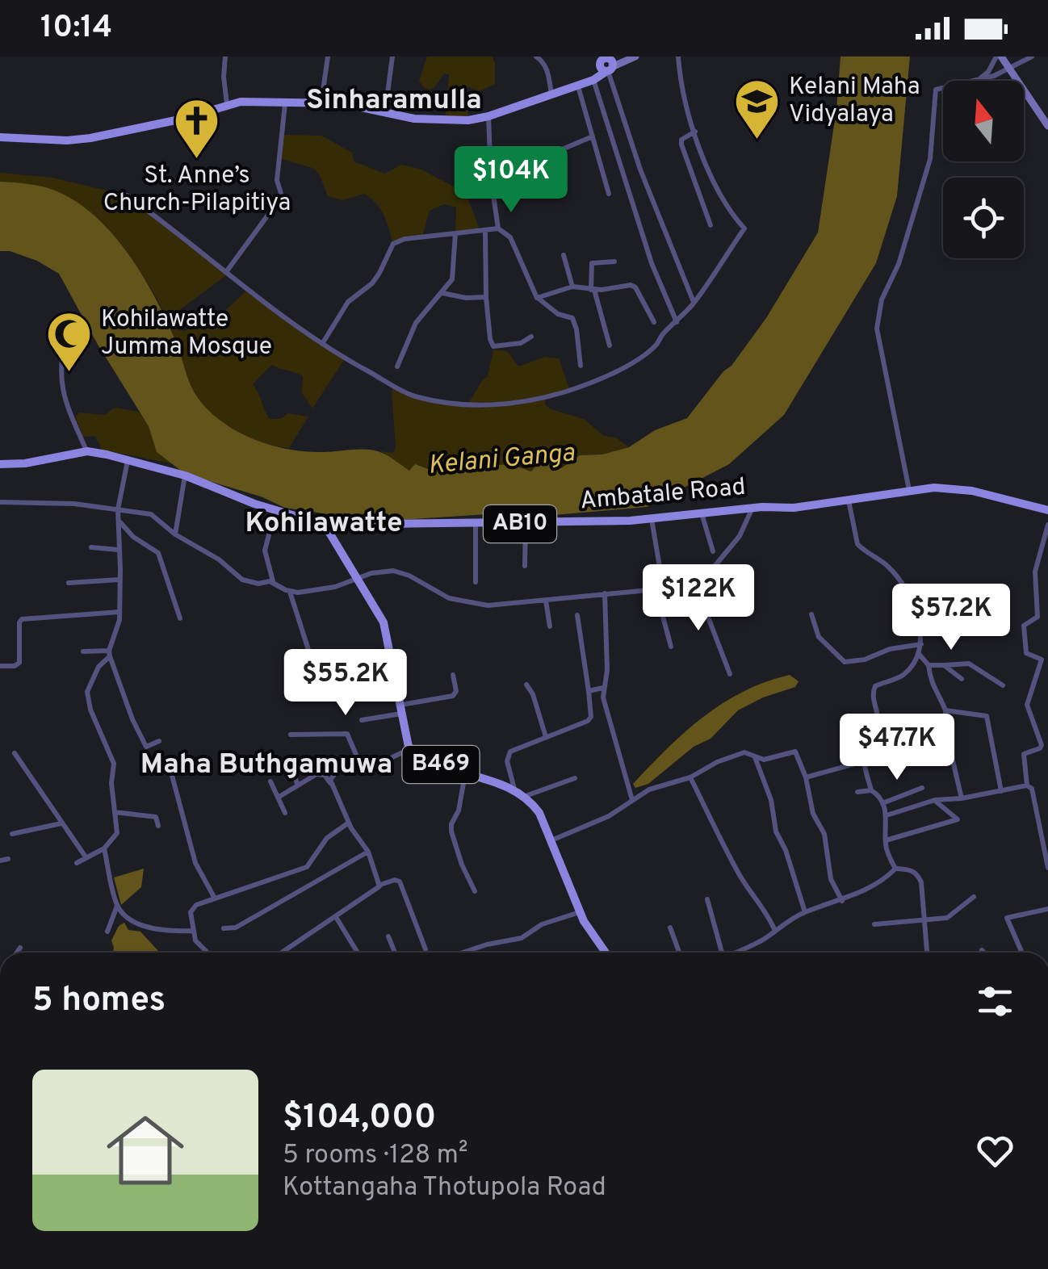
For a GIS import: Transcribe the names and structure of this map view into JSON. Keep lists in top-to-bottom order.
{
  "streets": {
    "main road": ["Ambatale Road", "AB10", "B469"]
  },
  "crossings": [
    ["Ambatale Road", "B469"]
  ],
  "districts": ["Sinharamulla", "Kohilawatte", "Maha Buthgamuwa"],
  "water": ["Kelani Ganga"],
  "places": {
    "school or university": ["Kelani Maha Vidyalaya"],
    "church": ["St. Anne’s Church-Pilapitiya"],
    "mosque": ["Kohilawatte Jumma Mosque"]
  },
  "north": "top",
  "page": {
    "status": "10:14",
    "price": [
      "$104K",
      "$122K",
      "$57.2K",
      "$55.2K",
      "$47.7K"
    ],
    "heading": "5 homes",
    "list": [
      {
        "name": "$104,000",
        "note": "5 rooms · 128 m² · Kottangaha Thotupola Road"
      }
    ]
  }
}
